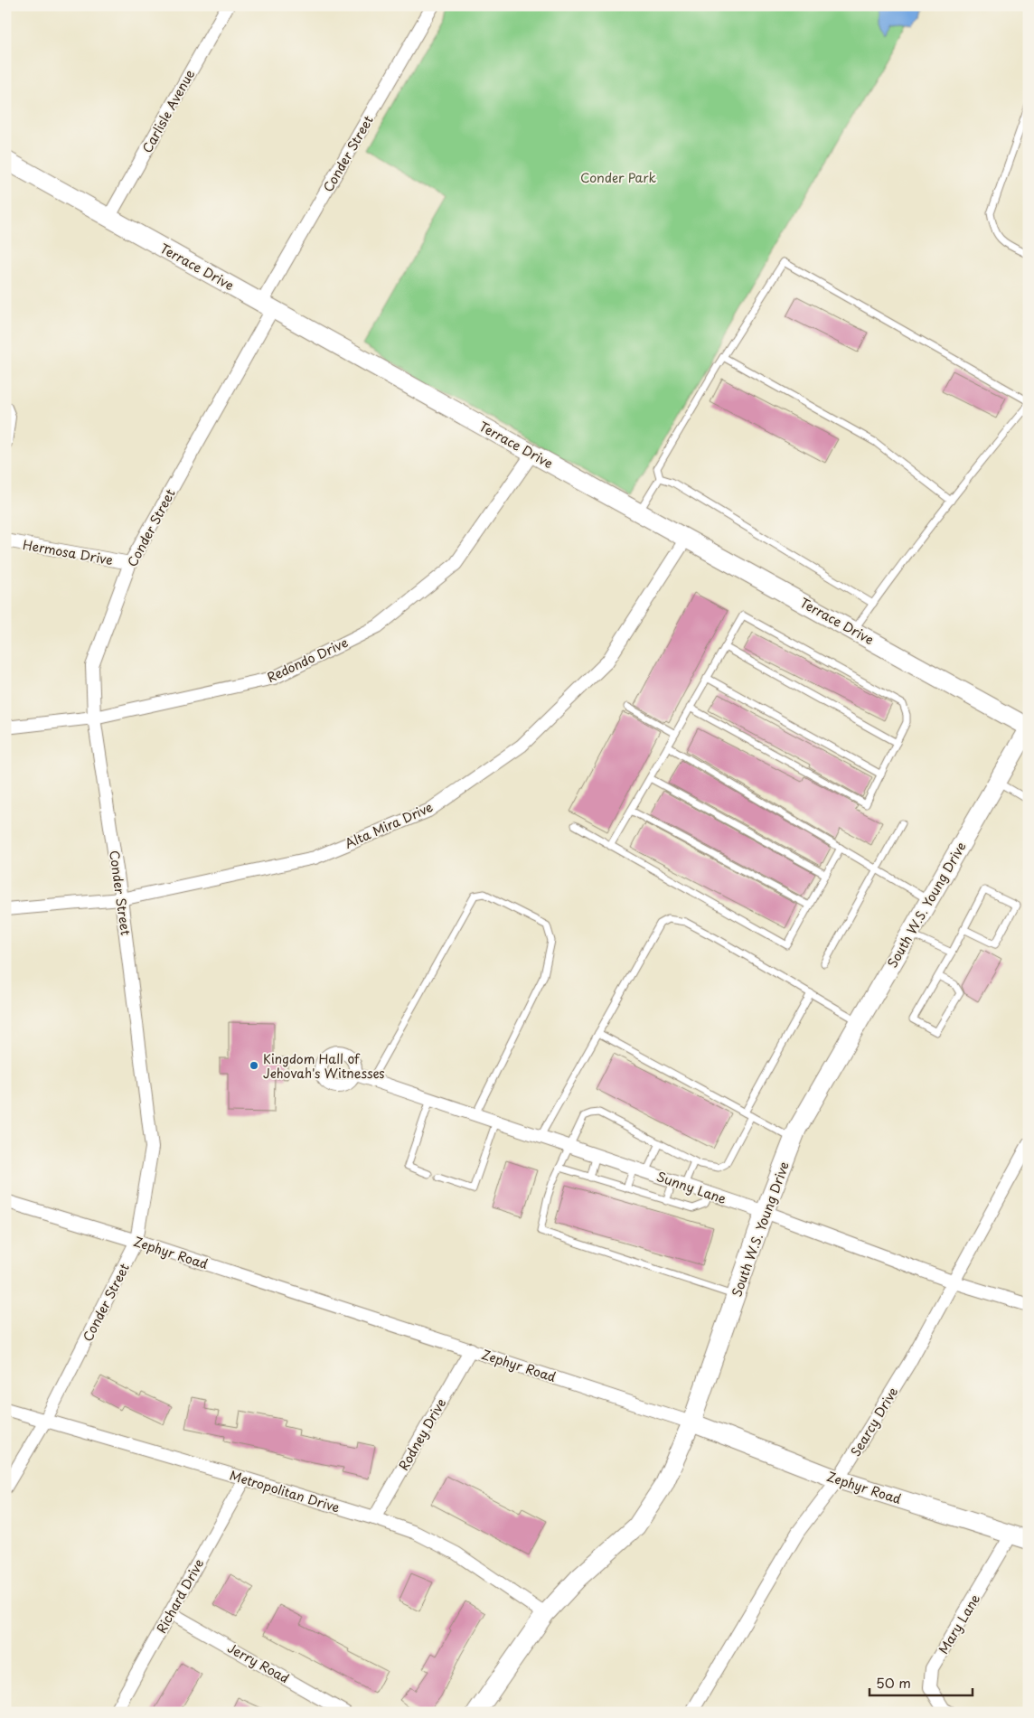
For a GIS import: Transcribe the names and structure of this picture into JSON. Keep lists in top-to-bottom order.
{
  "streets": {
    "street": [
      "Carlisle Avenue",
      "Conder Street",
      "Terrace Drive",
      "Hermosa Drive",
      "Redondo Drive",
      "Alta Mira Drive",
      "South W.S. Young Drive",
      "Sunny Lane",
      "Zephyr Road",
      "Searcy Drive",
      "Rodney Drive",
      "Metropolitan Drive",
      "Richard Drive",
      "Mary Lane",
      "Jerry Road"
    ]
  },
  "crossings": [
    ["Carlisle Avenue", "Terrace Drive"],
    ["Conder Street", "Terrace Drive"],
    ["Conder Street", "Hermosa Drive"],
    ["Conder Street", "Redondo Drive"],
    ["Conder Street", "Alta Mira Drive"],
    ["Conder Street", "Zephyr Road"],
    ["Conder Street", "Metropolitan Drive"],
    ["Terrace Drive", "Redondo Drive"],
    ["Terrace Drive", "Alta Mira Drive"],
    ["Terrace Drive", "South W.S. Young Drive"],
    ["South W.S. Young Drive", "Sunny Lane"],
    ["South W.S. Young Drive", "Zephyr Road"],
    ["South W.S. Young Drive", "Metropolitan Drive"],
    ["Sunny Lane", "Searcy Drive"],
    ["Zephyr Road", "Searcy Drive"],
    ["Zephyr Road", "Rodney Drive"],
    ["Zephyr Road", "Mary Lane"],
    ["Rodney Drive", "Metropolitan Drive"],
    ["Metropolitan Drive", "Richard Drive"],
    ["Richard Drive", "Jerry Road"]
  ],
  "parks": ["Conder Park"],
  "places": ["Kingdom Hall of Jehovah's Witnesses"],
  "scale_bar": "50 m"
}
